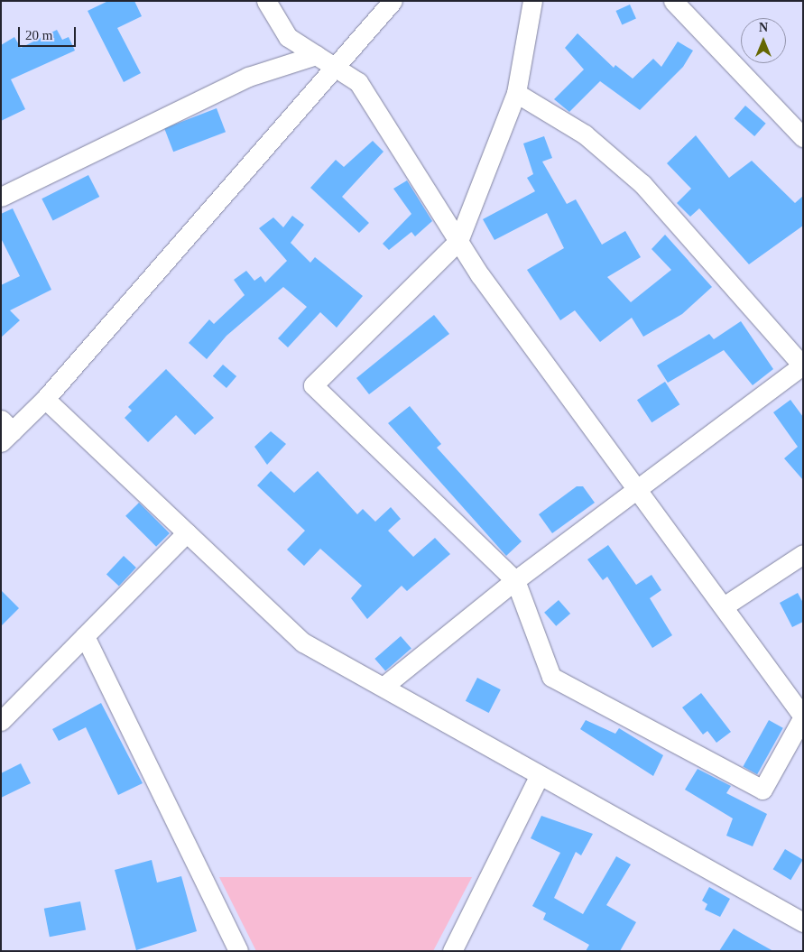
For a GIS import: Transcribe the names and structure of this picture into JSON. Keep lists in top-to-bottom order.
{
  "scale_bar": "20 m",
  "north": "top"
}
